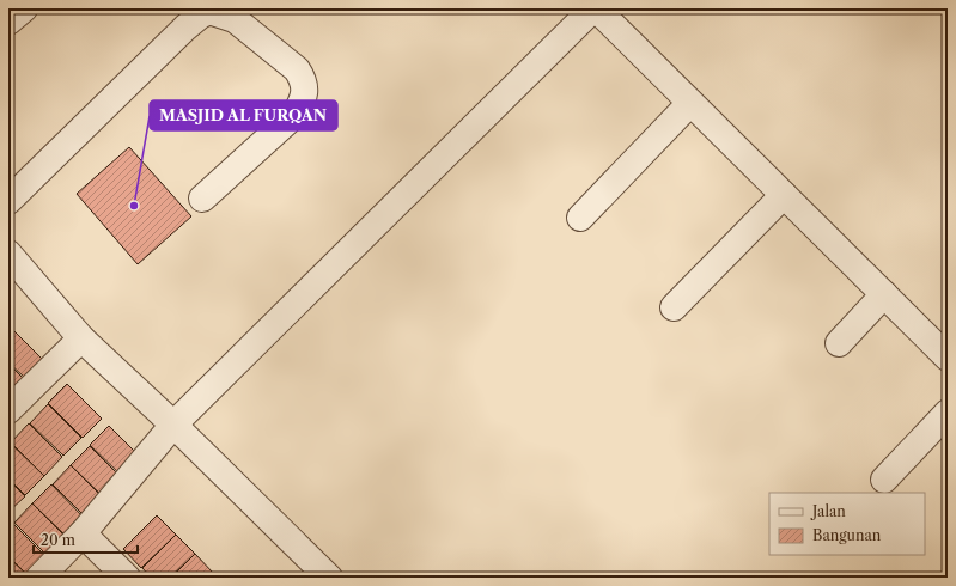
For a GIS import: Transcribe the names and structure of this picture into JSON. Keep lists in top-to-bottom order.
{
  "places": ["MASJID AL FURQAN"],
  "legend": ["Jalan", "Bangunan"],
  "scale_bar": "20 m"
}
